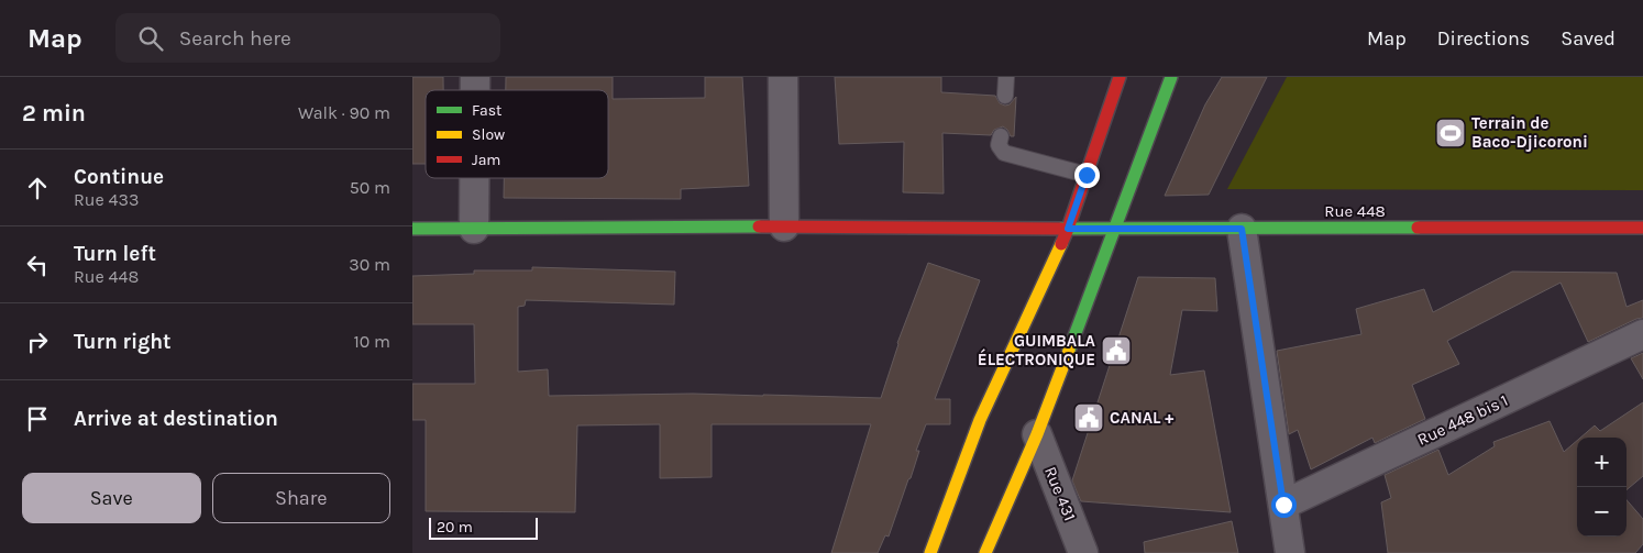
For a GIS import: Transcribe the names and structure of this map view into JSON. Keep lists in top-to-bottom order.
{
  "streets": {
    "street": ["Rue 448", "Rue 448 bis 1", "Rue 431"]
  },
  "places": {
    "sports": ["Terrain de Baco-Djicoroni"],
    "public building": ["GUIMBALA ÉLECTRONIQUE", "CANAL +"]
  },
  "legend": ["Fast", "Slow", "Jam"],
  "scale_bar": "20 m",
  "page": {
    "header": "Map",
    "search": "Search here",
    "nav": ["Map", "Directions", "Saved"],
    "heading": ["2 min", "Walk · 90 m"],
    "list": [
      ["Continue", "Rue 433", "50 m"],
      ["Turn left", "Rue 448", "30 m"],
      ["Turn right", "10 m"],
      "Arrive at destination"
    ],
    "map_buttons": ["+", "−"],
    "buttons": ["Save", "Share"],
    "scale": "20 m"
  }
}
